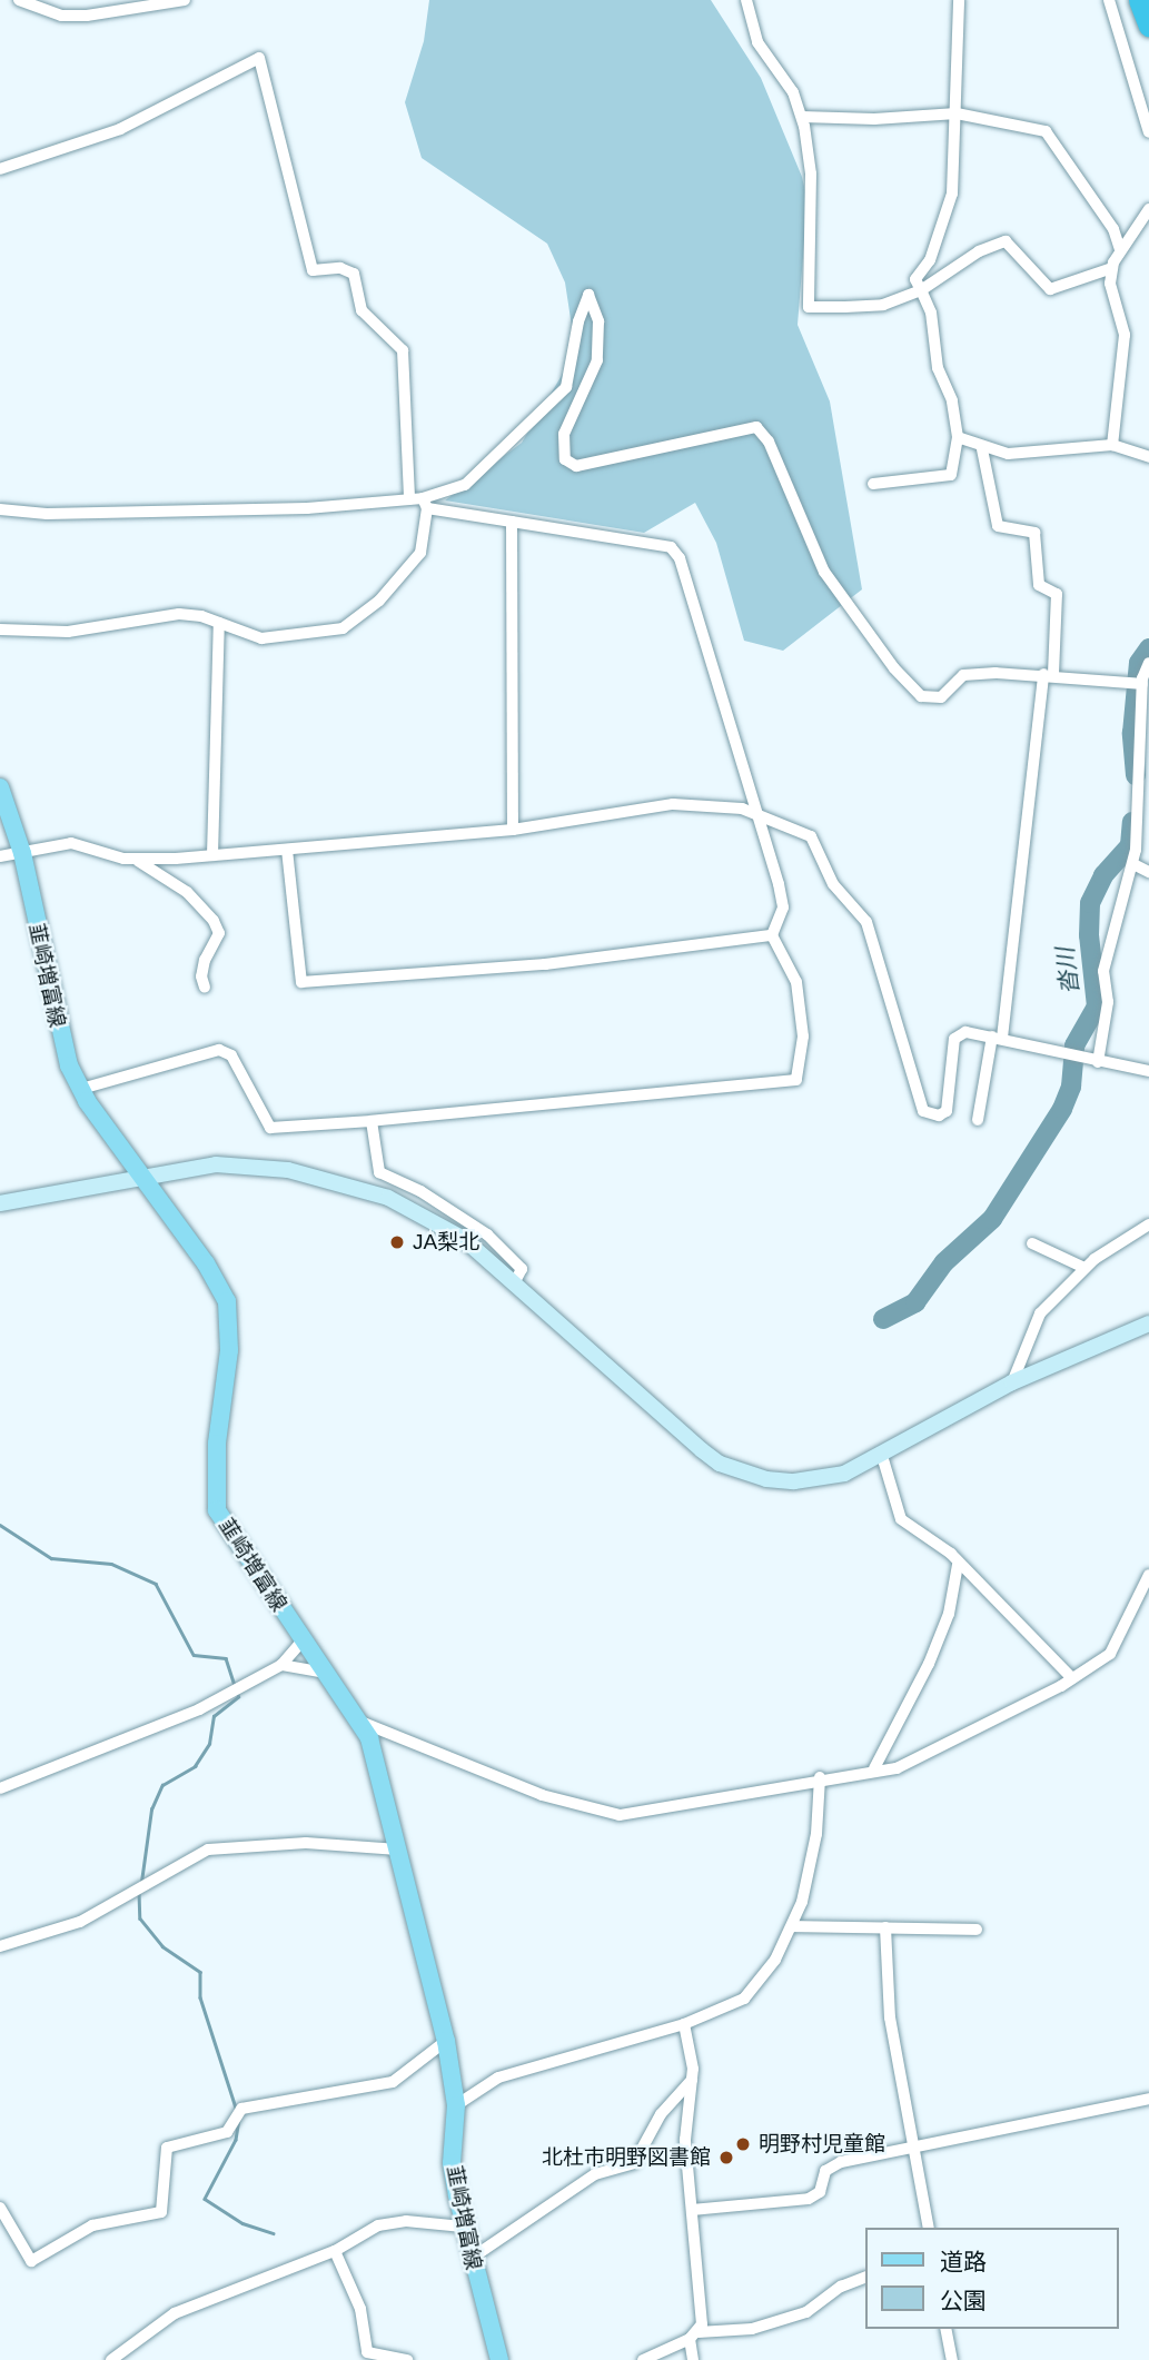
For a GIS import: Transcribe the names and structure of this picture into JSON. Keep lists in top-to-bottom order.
{
  "streets": {
    "main road": ["韮崎増富線"]
  },
  "water": ["沓川"],
  "places": ["JA梨北", "明野村児童館", "北杜市明野図書館"],
  "legend": ["道路", "公園"]
}
